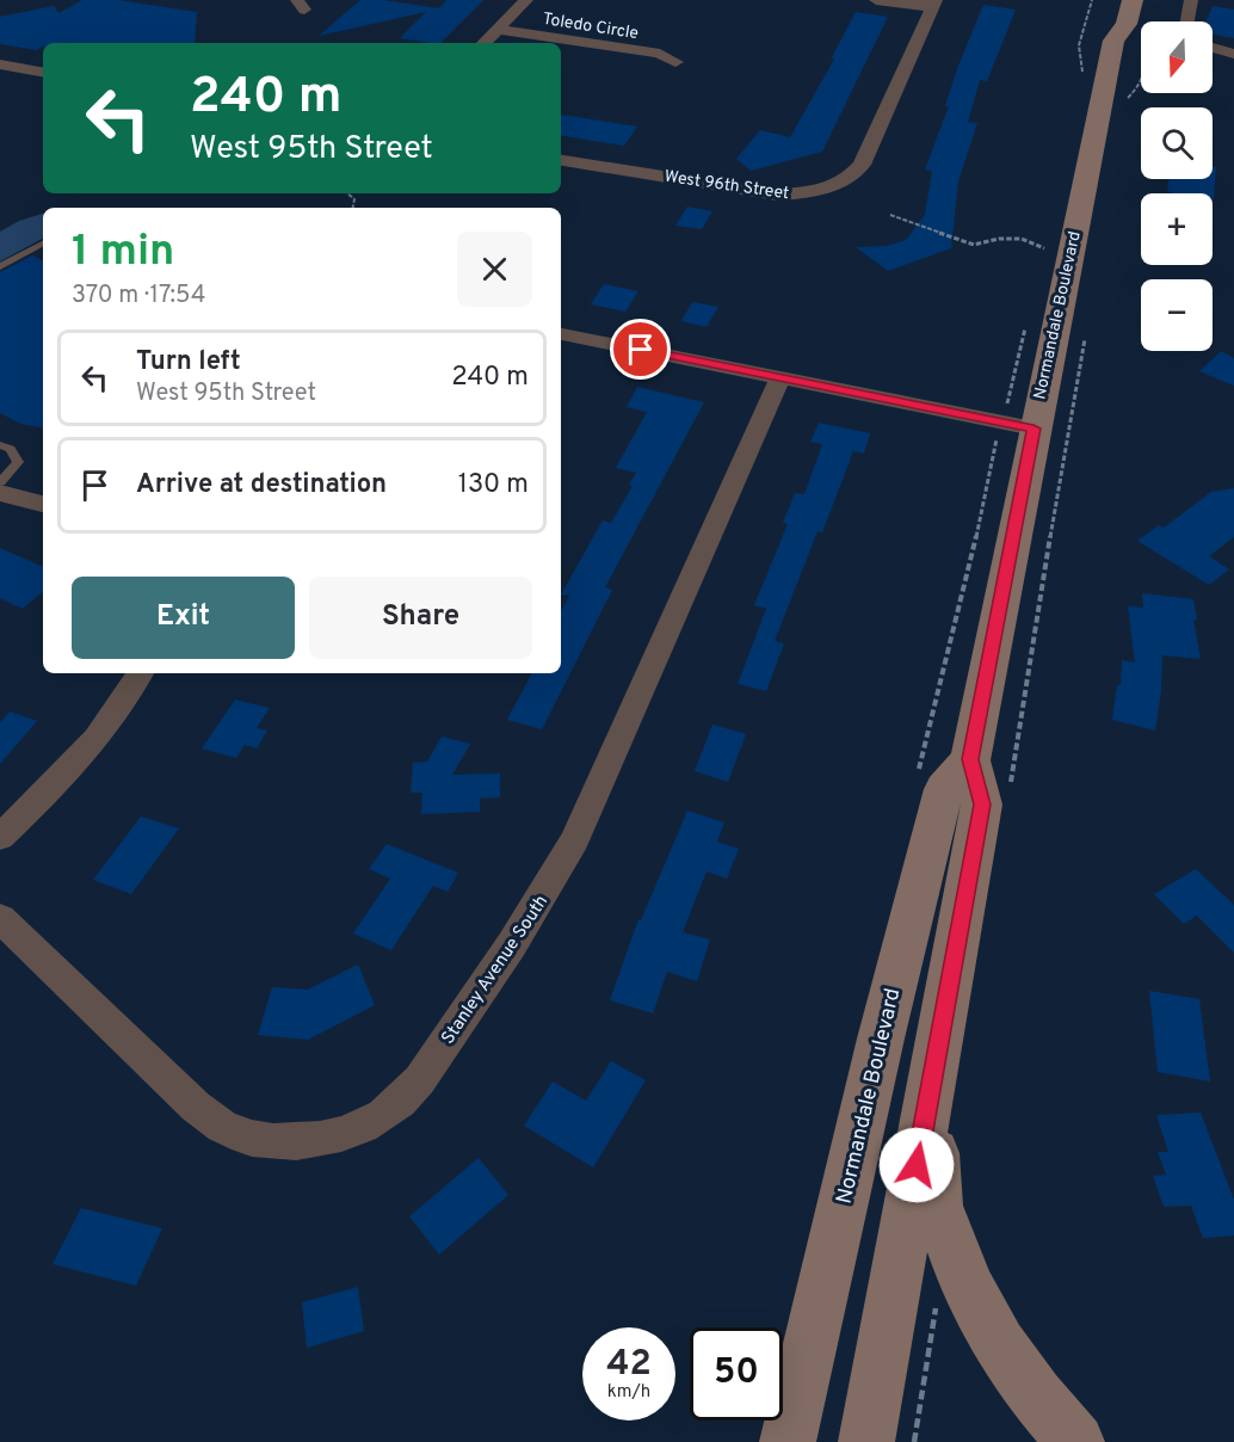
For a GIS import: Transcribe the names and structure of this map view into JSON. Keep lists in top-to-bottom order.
{
  "streets": {
    "main road": ["Normandale Boulevard"],
    "street": ["Toledo Circle", "West 96th Street", "Stanley Avenue South"]
  },
  "north": "bottom",
  "page": {
    "map_buttons": ["+", "−"],
    "turn": ["240 m", "West 95th Street"],
    "heading": ["1 min", "370 m · 17:54"],
    "list": [
      {
        "name": "Turn left",
        "note": "West 95th Street",
        "value": "240 m"
      },
      {
        "name": "Arrive at destination",
        "value": "130 m"
      }
    ],
    "buttons": ["Exit", "Share"],
    "speed": "42 km/h",
    "limit": "50"
  }
}
